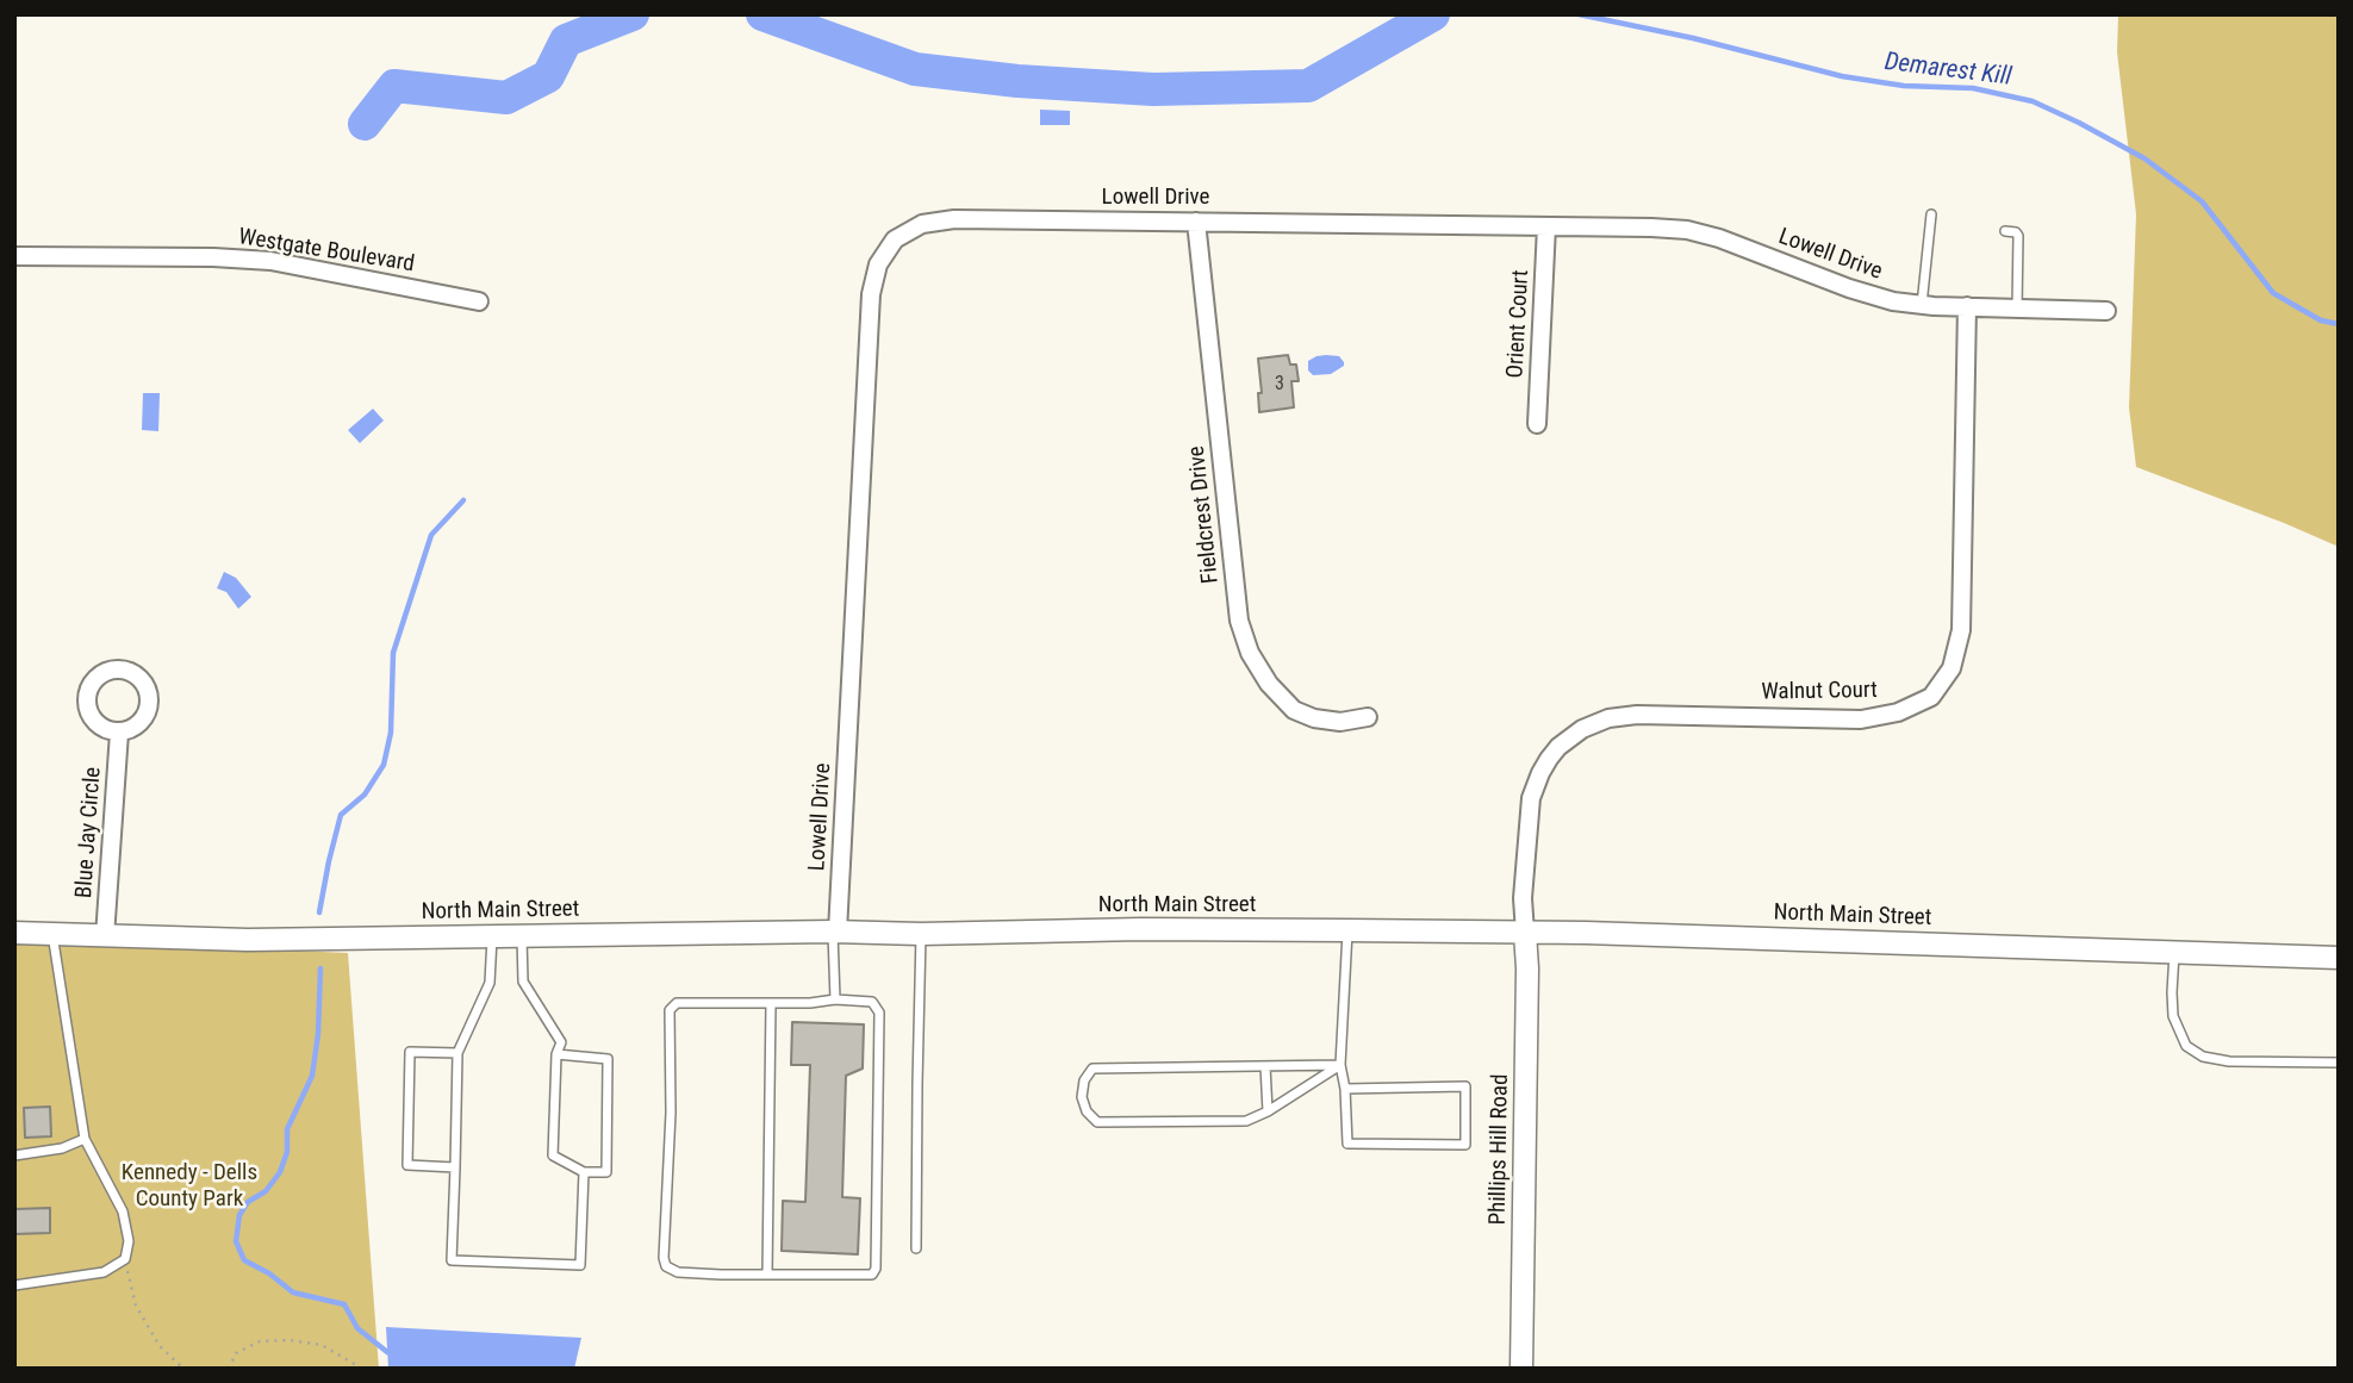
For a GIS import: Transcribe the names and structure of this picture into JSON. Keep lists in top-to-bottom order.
{
  "streets": {
    "street": [
      "Lowell Drive",
      "Westgate Boulevard",
      "Orient Court",
      "Fieldcrest Drive",
      "Walnut Court",
      "Blue Jay Circle",
      "North Main Street",
      "Phillips Hill Road"
    ]
  },
  "crossings": [
    ["Lowell Drive", "Orient Court"],
    ["Lowell Drive", "Fieldcrest Drive"],
    ["Lowell Drive", "Walnut Court"],
    ["Lowell Drive", "North Main Street"],
    ["Walnut Court", "North Main Street"],
    ["Walnut Court", "Phillips Hill Road"],
    ["Blue Jay Circle", "North Main Street"],
    ["North Main Street", "Phillips Hill Road"]
  ],
  "water": ["Demarest Kill"],
  "parks": ["Kennedy - Dells County Park"],
  "house_numbers": ["3"]
}
